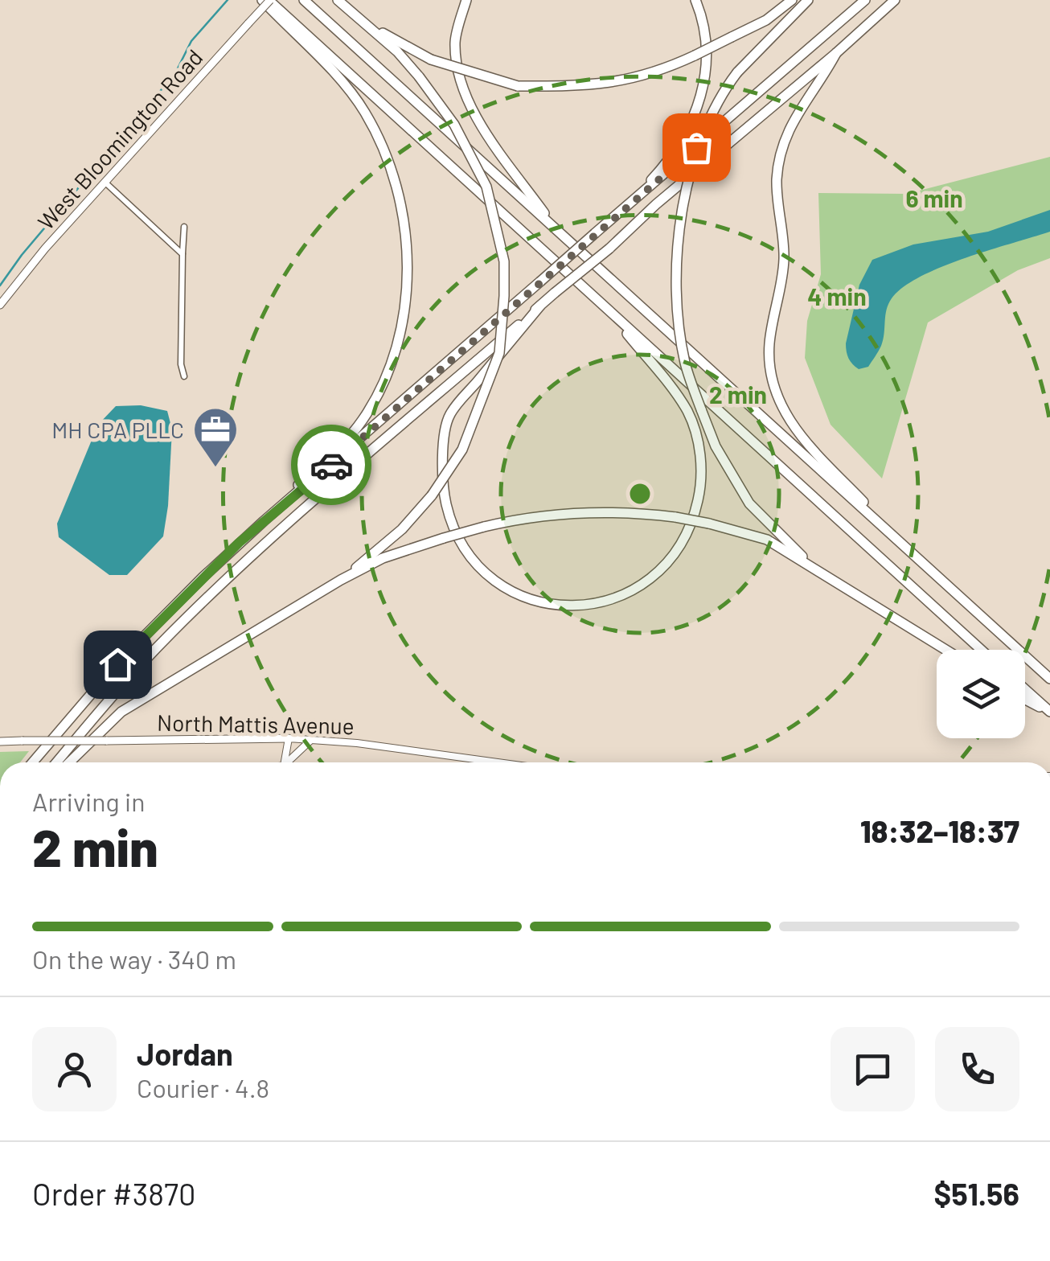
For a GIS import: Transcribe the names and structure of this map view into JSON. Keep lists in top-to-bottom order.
{
  "streets": {
    "main road": ["West Bloomington Road", "North Mattis Avenue"]
  },
  "places": {
    "office": ["MH CPA PLLC"]
  },
  "page": {
    "heading": ["2 min", "Arriving in", "18:32–18:37"],
    "panel": [
      "Jordan",
      "Courier · 4.8",
      "Order #3870",
      "$51.56"
    ],
    "bar": "On the way · 340 m"
  },
  "rings": ["6 min", "4 min", "2 min"]
}
